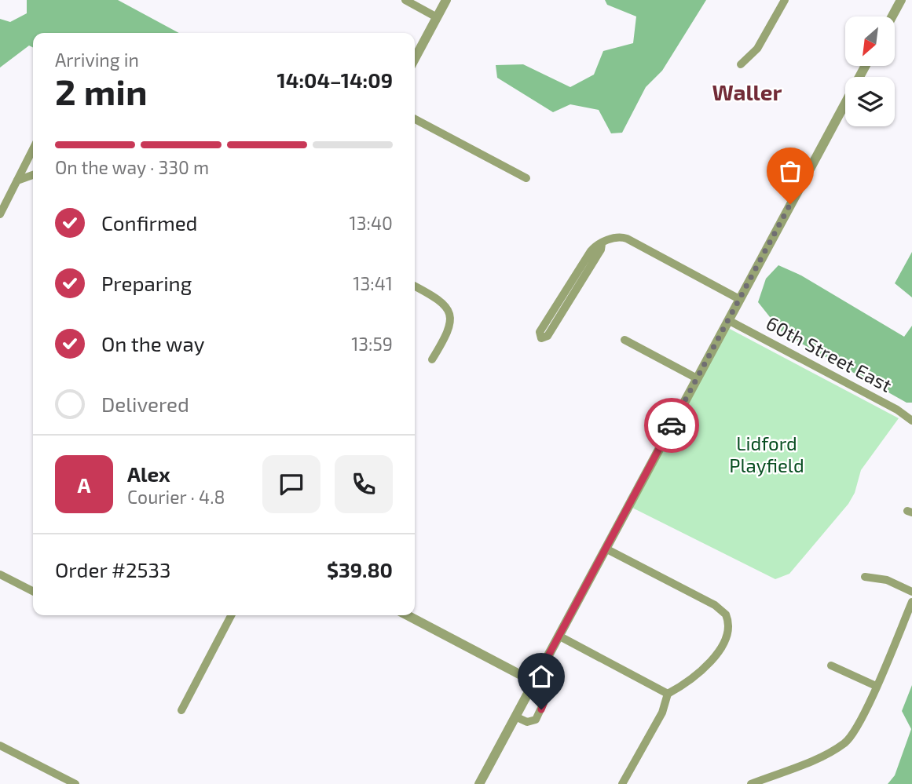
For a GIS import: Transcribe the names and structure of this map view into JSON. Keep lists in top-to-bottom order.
{
  "streets": {
    "street": ["60th Street East"]
  },
  "districts": ["Waller"],
  "parks": ["Lidford Playfield"],
  "north": "bottom left",
  "page": {
    "heading": ["2 min", "Arriving in", "14:04–14:09"],
    "panel": [
      "Alex",
      "Courier · 4.8",
      "Order #2533",
      "$39.80"
    ],
    "bar": "On the way · 330 m",
    "list": [
      ["Confirmed", "13:40"],
      ["Preparing", "13:41"],
      ["On the way", "13:59"],
      "Delivered"
    ],
    "round": "A"
  }
}
